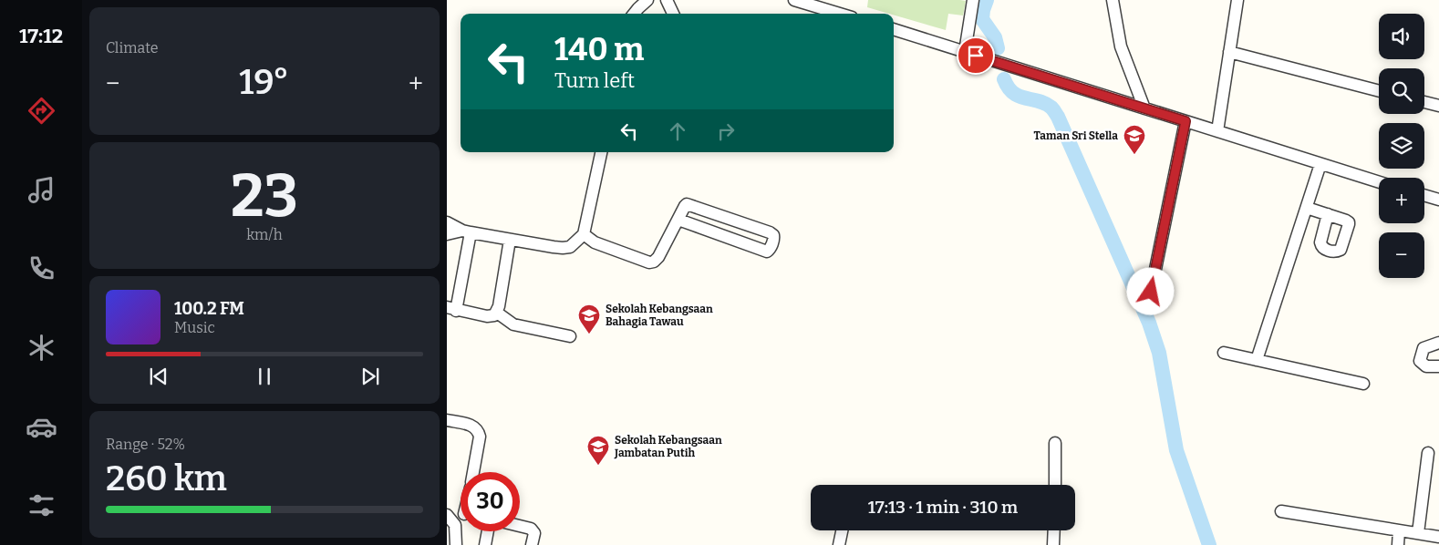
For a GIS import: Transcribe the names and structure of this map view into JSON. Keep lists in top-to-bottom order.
{
  "places": {
    "school or university": ["Taman Sri Stella", "Sekolah Kebangsaan Bahagia Tawau", "Sekolah Kebangsaan Jambatan Putih"]
  },
  "page": {
    "tabs": "17:12",
    "tile": [
      "Climate",
      ["23", "km/h"],
      ["Range · 52%", "260 km"]
    ],
    "map_buttons": ["+", "−"],
    "turn": ["140 m", "Turn left"],
    "heat": ["−", "19°", "+"],
    "song": ["100.2 FM", "Music"],
    "limit": "30",
    "trip": "17:13 · 1 min · 310 m"
  }
}
